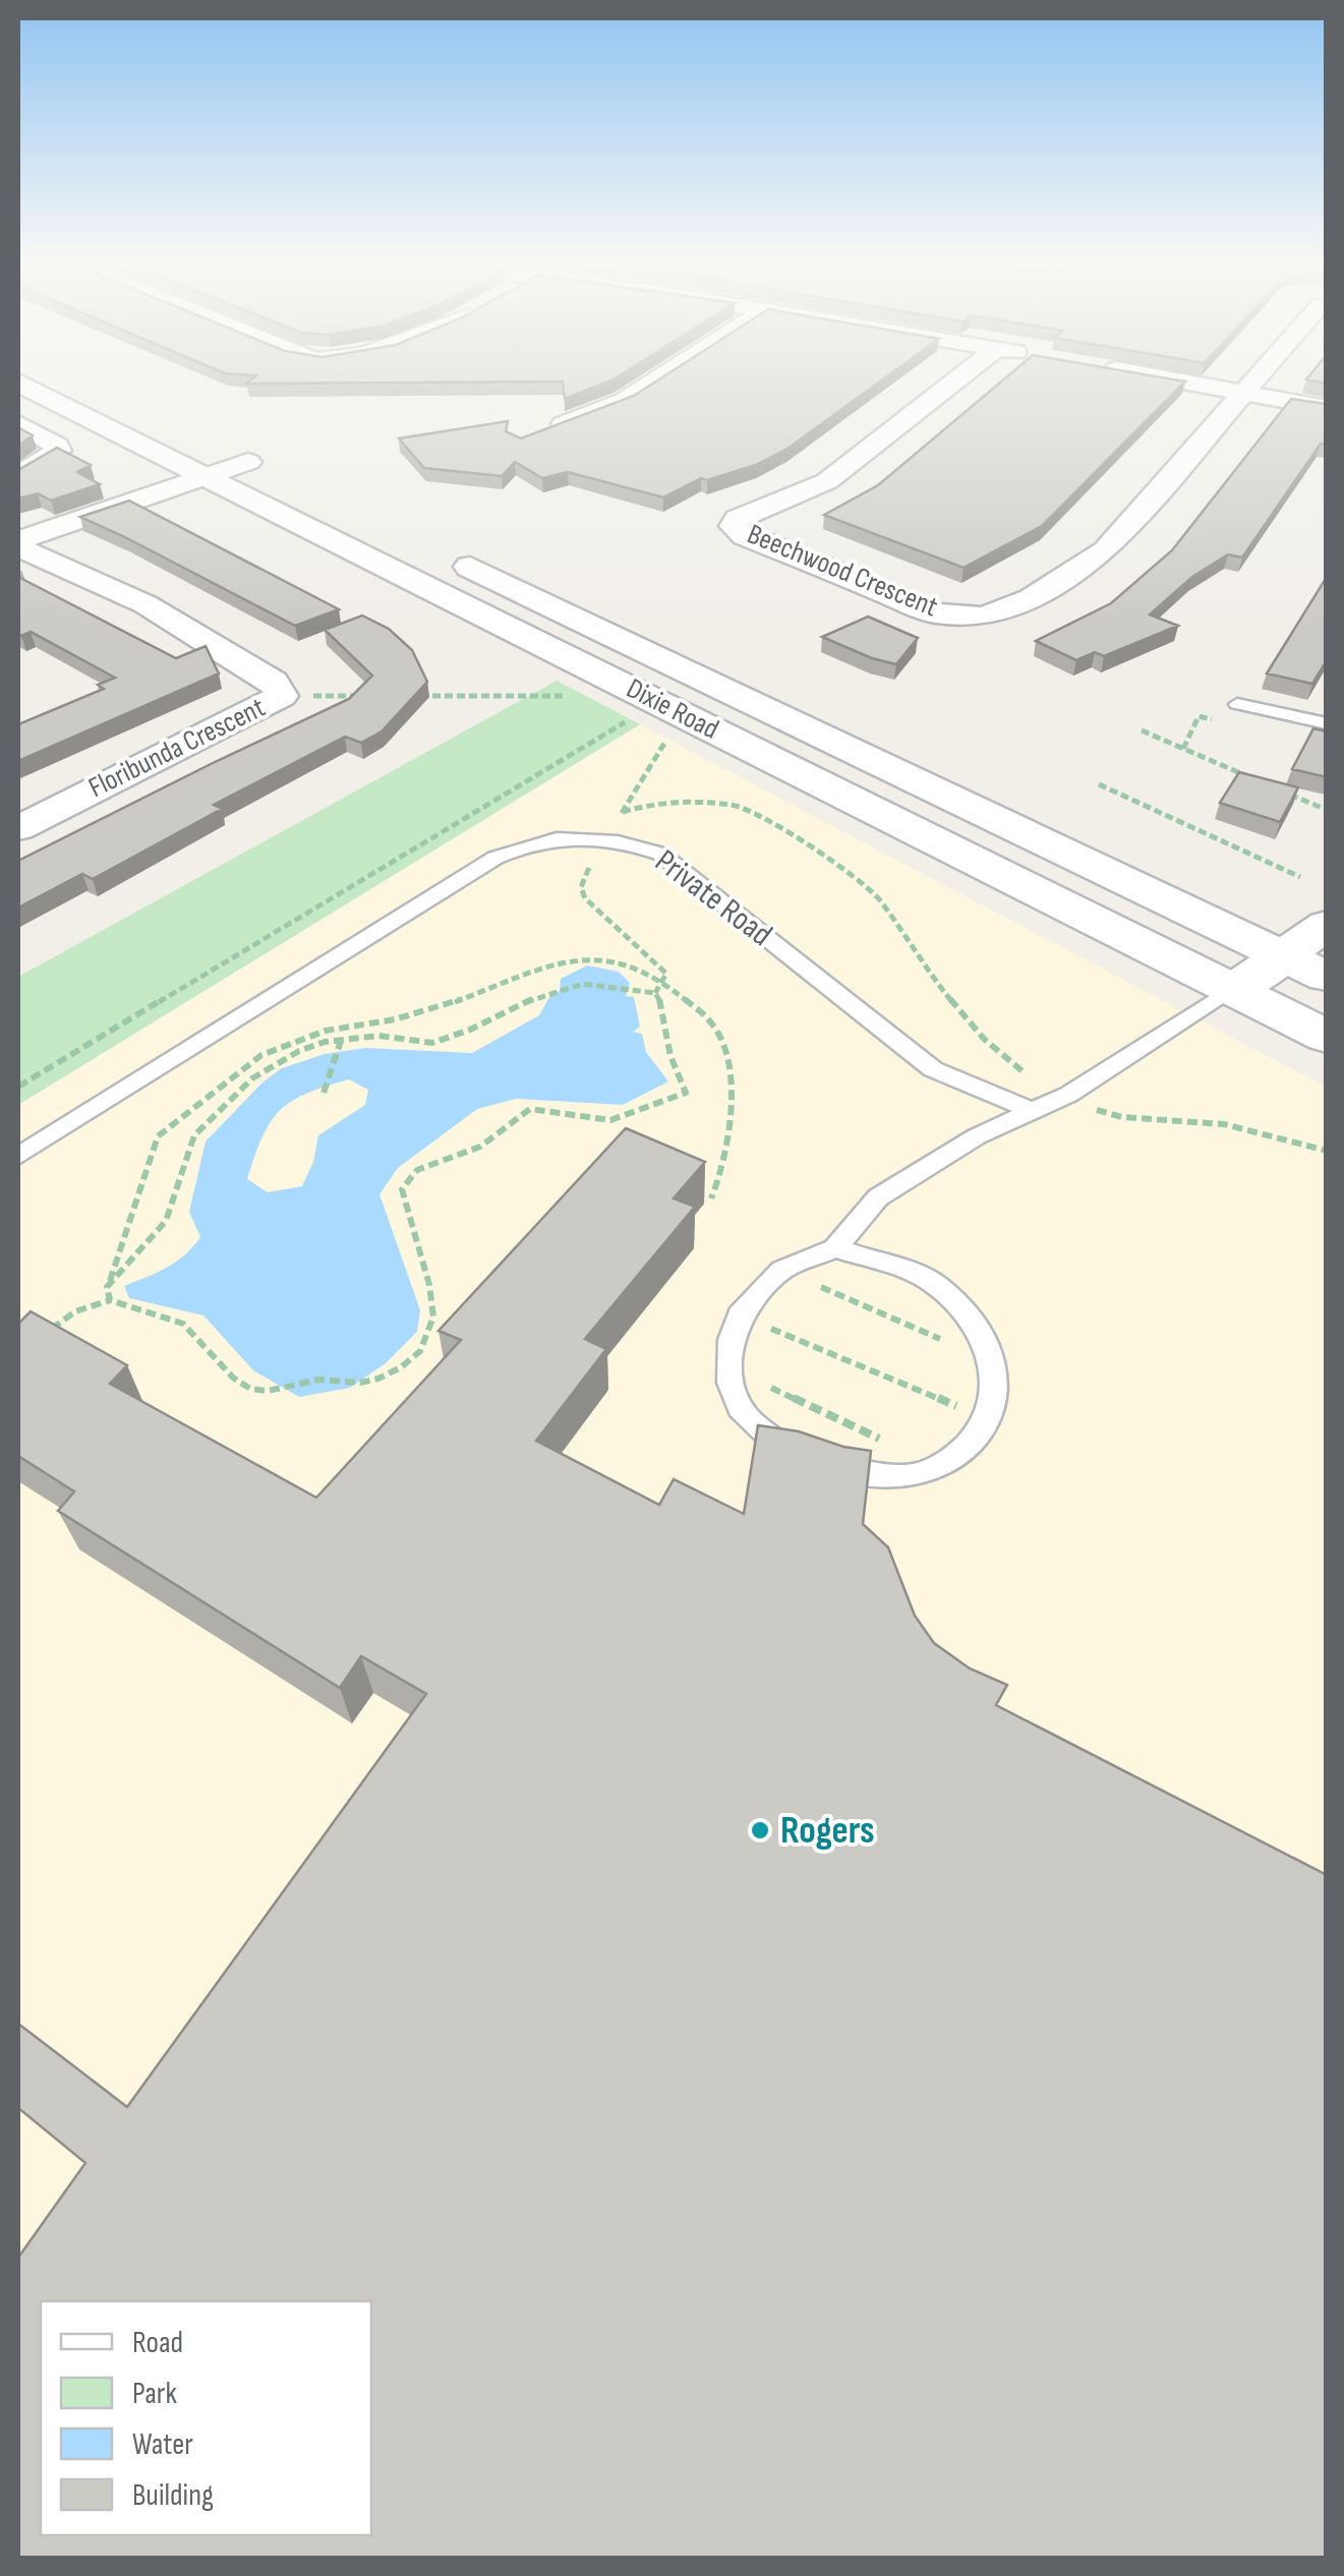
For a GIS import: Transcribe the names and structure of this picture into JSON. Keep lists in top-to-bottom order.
{
  "streets": {
    "main road": ["Dixie Road"],
    "street": ["Beechwood Crescent", "Floribunda Crescent"],
    "lane": ["Private Road"]
  },
  "places": ["Rogers"],
  "legend": [
    "Road",
    "Park",
    "Water",
    "Building"
  ]
}
